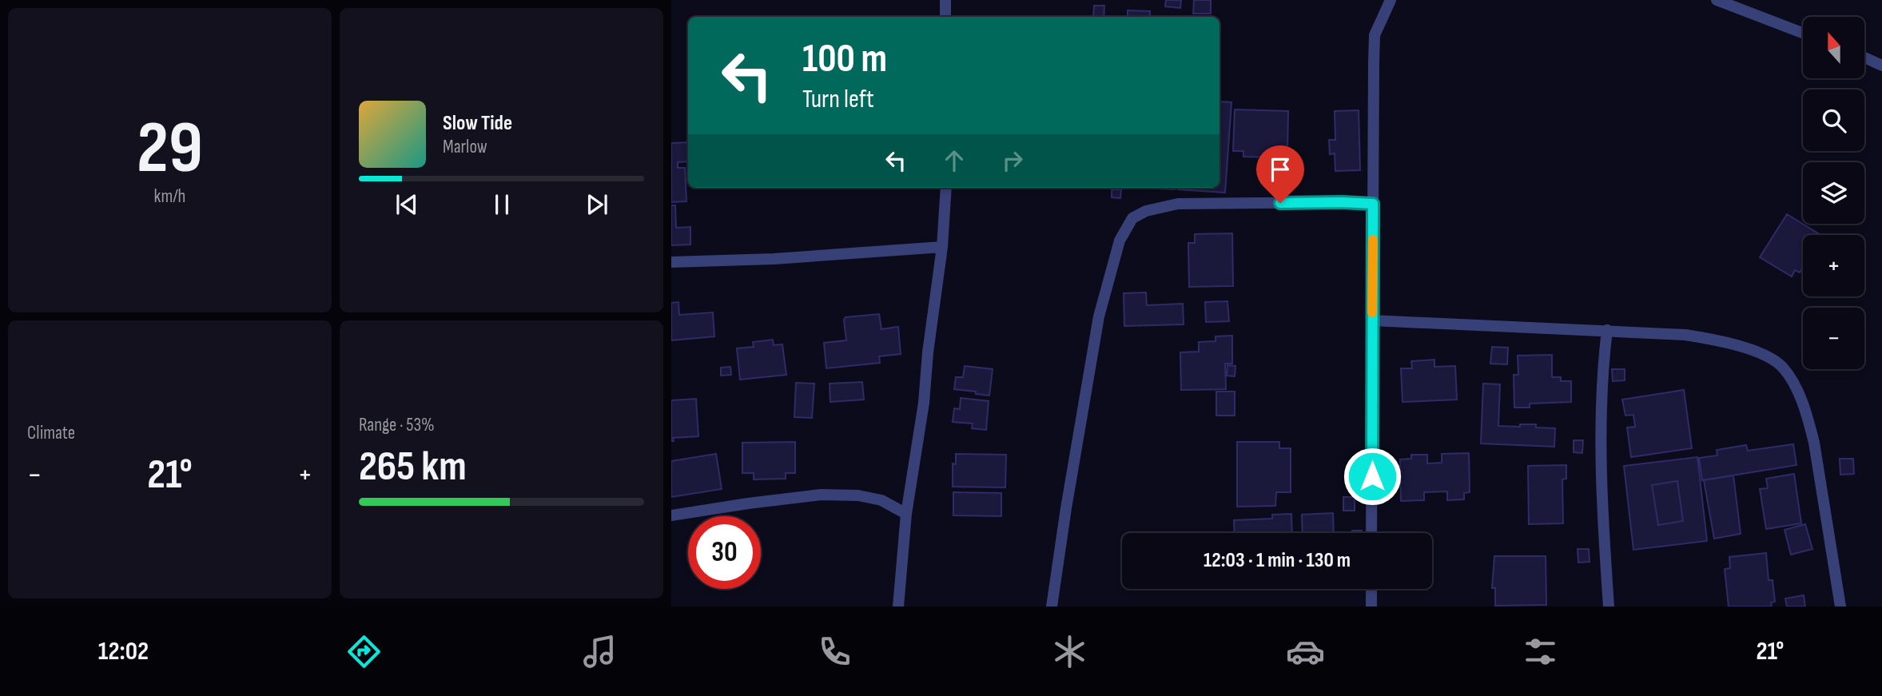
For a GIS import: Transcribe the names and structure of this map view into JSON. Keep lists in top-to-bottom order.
{
  "north": "top",
  "page": {
    "tile": [
      ["29", "km/h"],
      "Climate",
      ["Range · 53%", "265 km"]
    ],
    "map_buttons": ["+", "−"],
    "turn": ["100 m", "Turn left"],
    "song": ["Slow Tide", "Marlow"],
    "heat": ["−", "21°", "+"],
    "limit": "30",
    "trip": "12:03 · 1 min · 130 m",
    "tabs": ["12:02", "21°"]
  }
}
